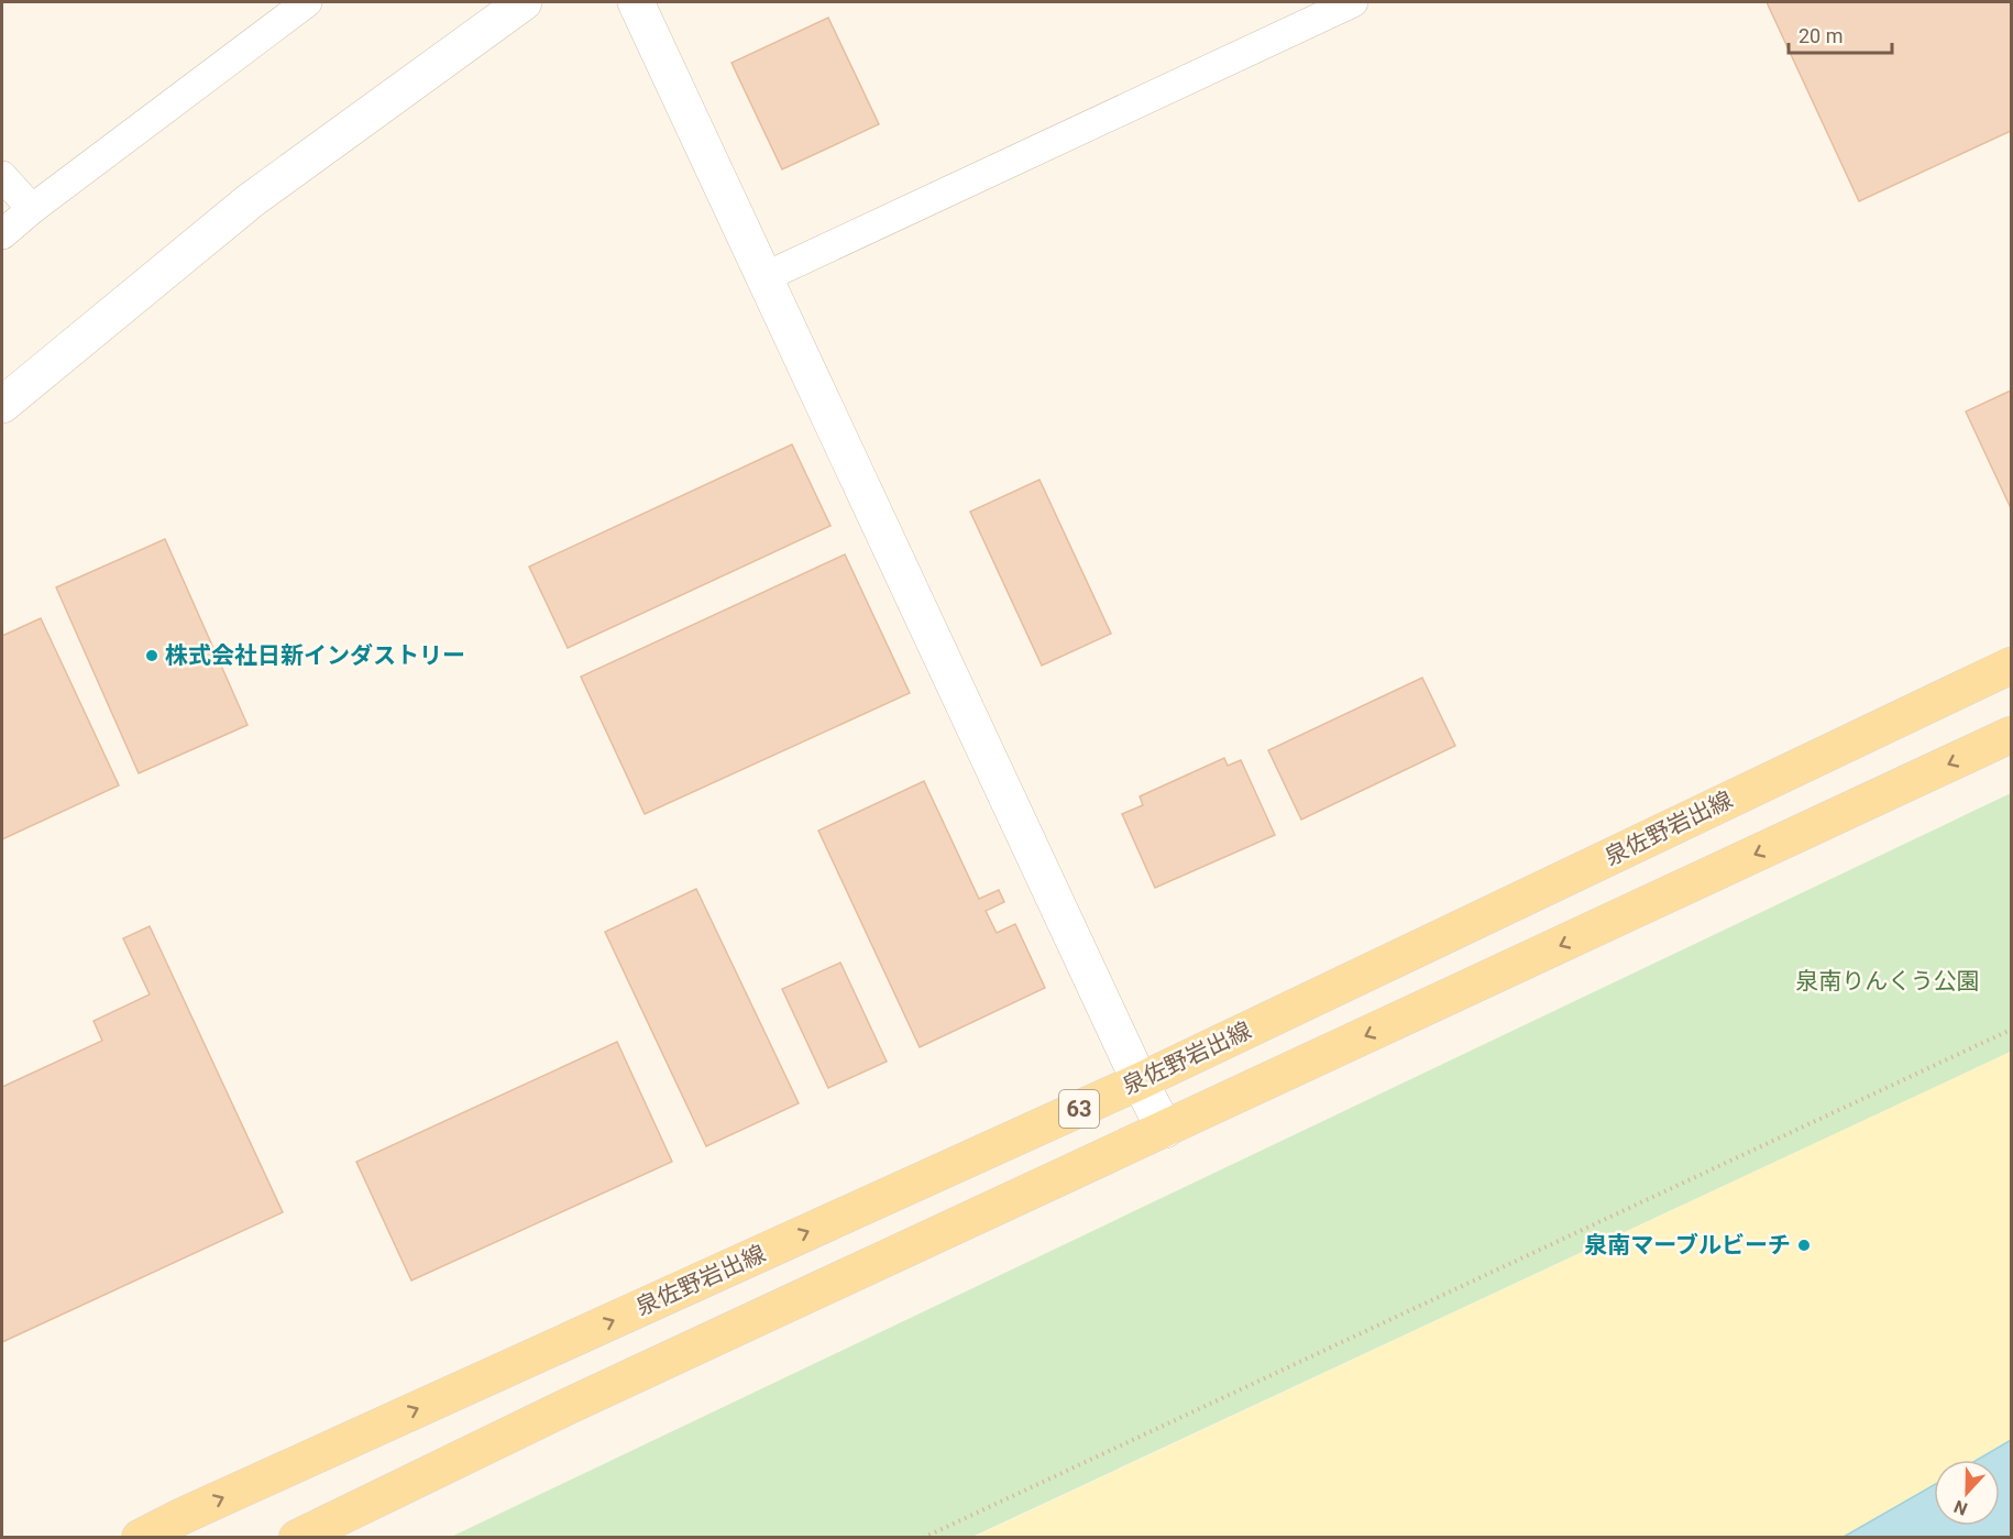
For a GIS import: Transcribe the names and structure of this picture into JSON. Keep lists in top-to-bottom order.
{
  "streets": {
    "main road": ["泉佐野岩出線", "63"]
  },
  "parks": ["泉南りんくう公園"],
  "places": ["株式会社日新インダストリー", "泉南マーブルビーチ"],
  "scale_bar": "20 m",
  "north": "bottom"
}
